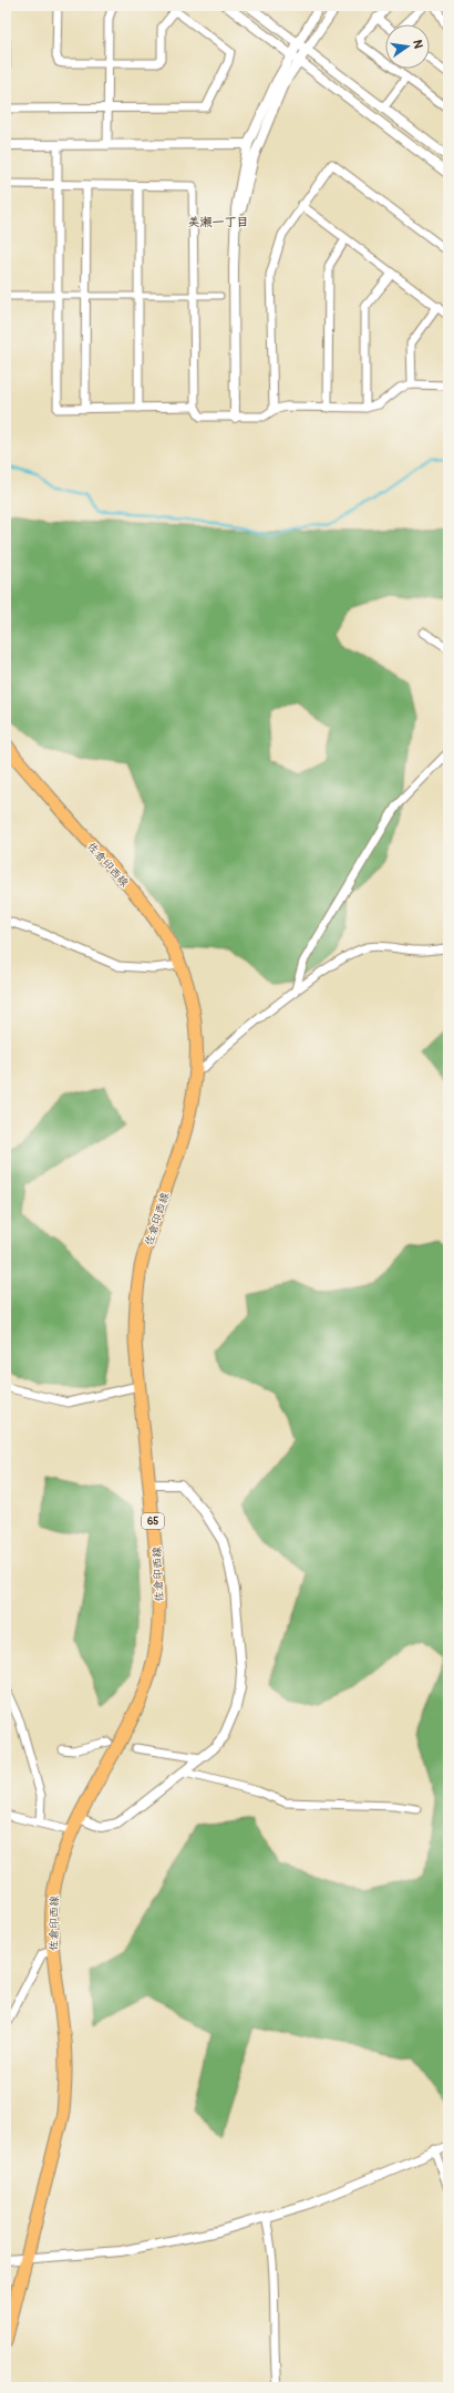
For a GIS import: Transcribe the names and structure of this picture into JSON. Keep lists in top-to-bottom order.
{
  "streets": {
    "main road": ["佐倉印西線", "65"]
  },
  "districts": ["美瀬一丁目"],
  "north": "right"
}
